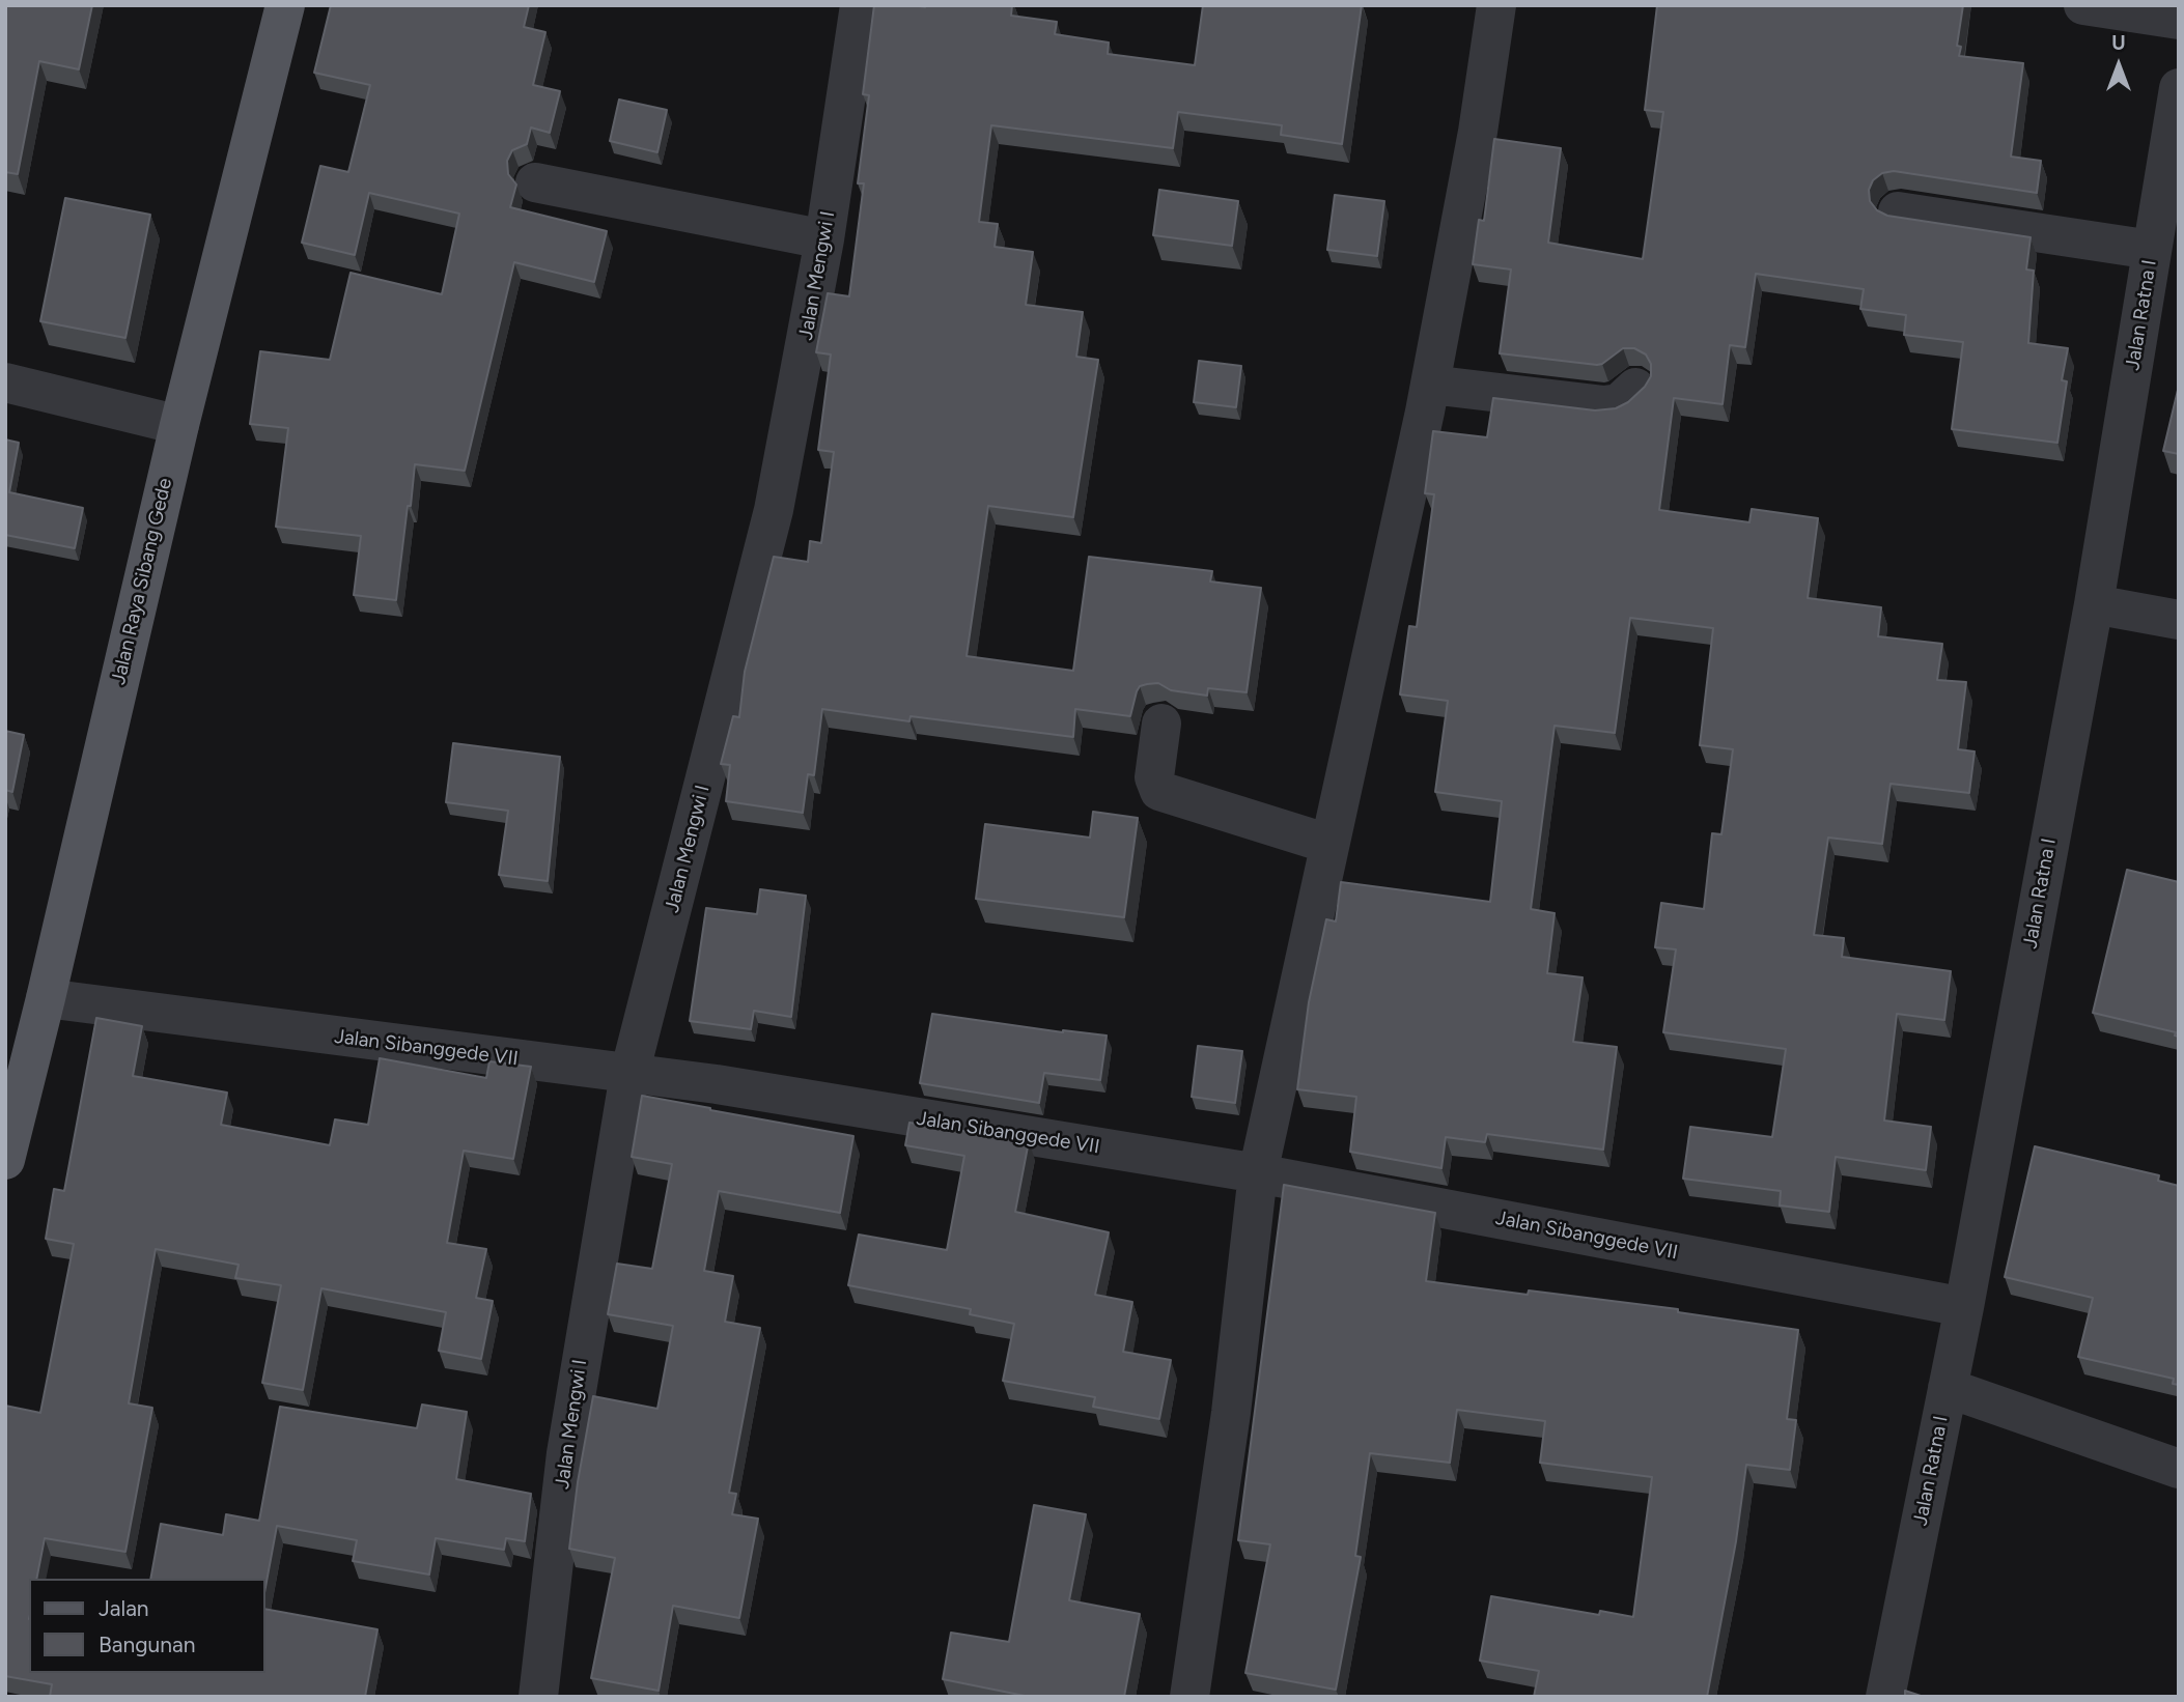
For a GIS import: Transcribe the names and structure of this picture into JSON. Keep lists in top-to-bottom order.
{
  "streets": {
    "main road": ["Jalan Raya Sibang Gede"],
    "street": ["Jalan Mengwi I", "Jalan Ratna I", "Jalan Sibanggede VII"]
  },
  "crossings": [
    ["Jalan Mengwi I", "Jalan Sibanggede VII"],
    ["Jalan Ratna I", "Jalan Sibanggede VII"],
    ["Jalan Raya Sibang Gede", "Jalan Sibanggede VII"]
  ],
  "legend": ["Jalan", "Bangunan"],
  "north": "top"
}
